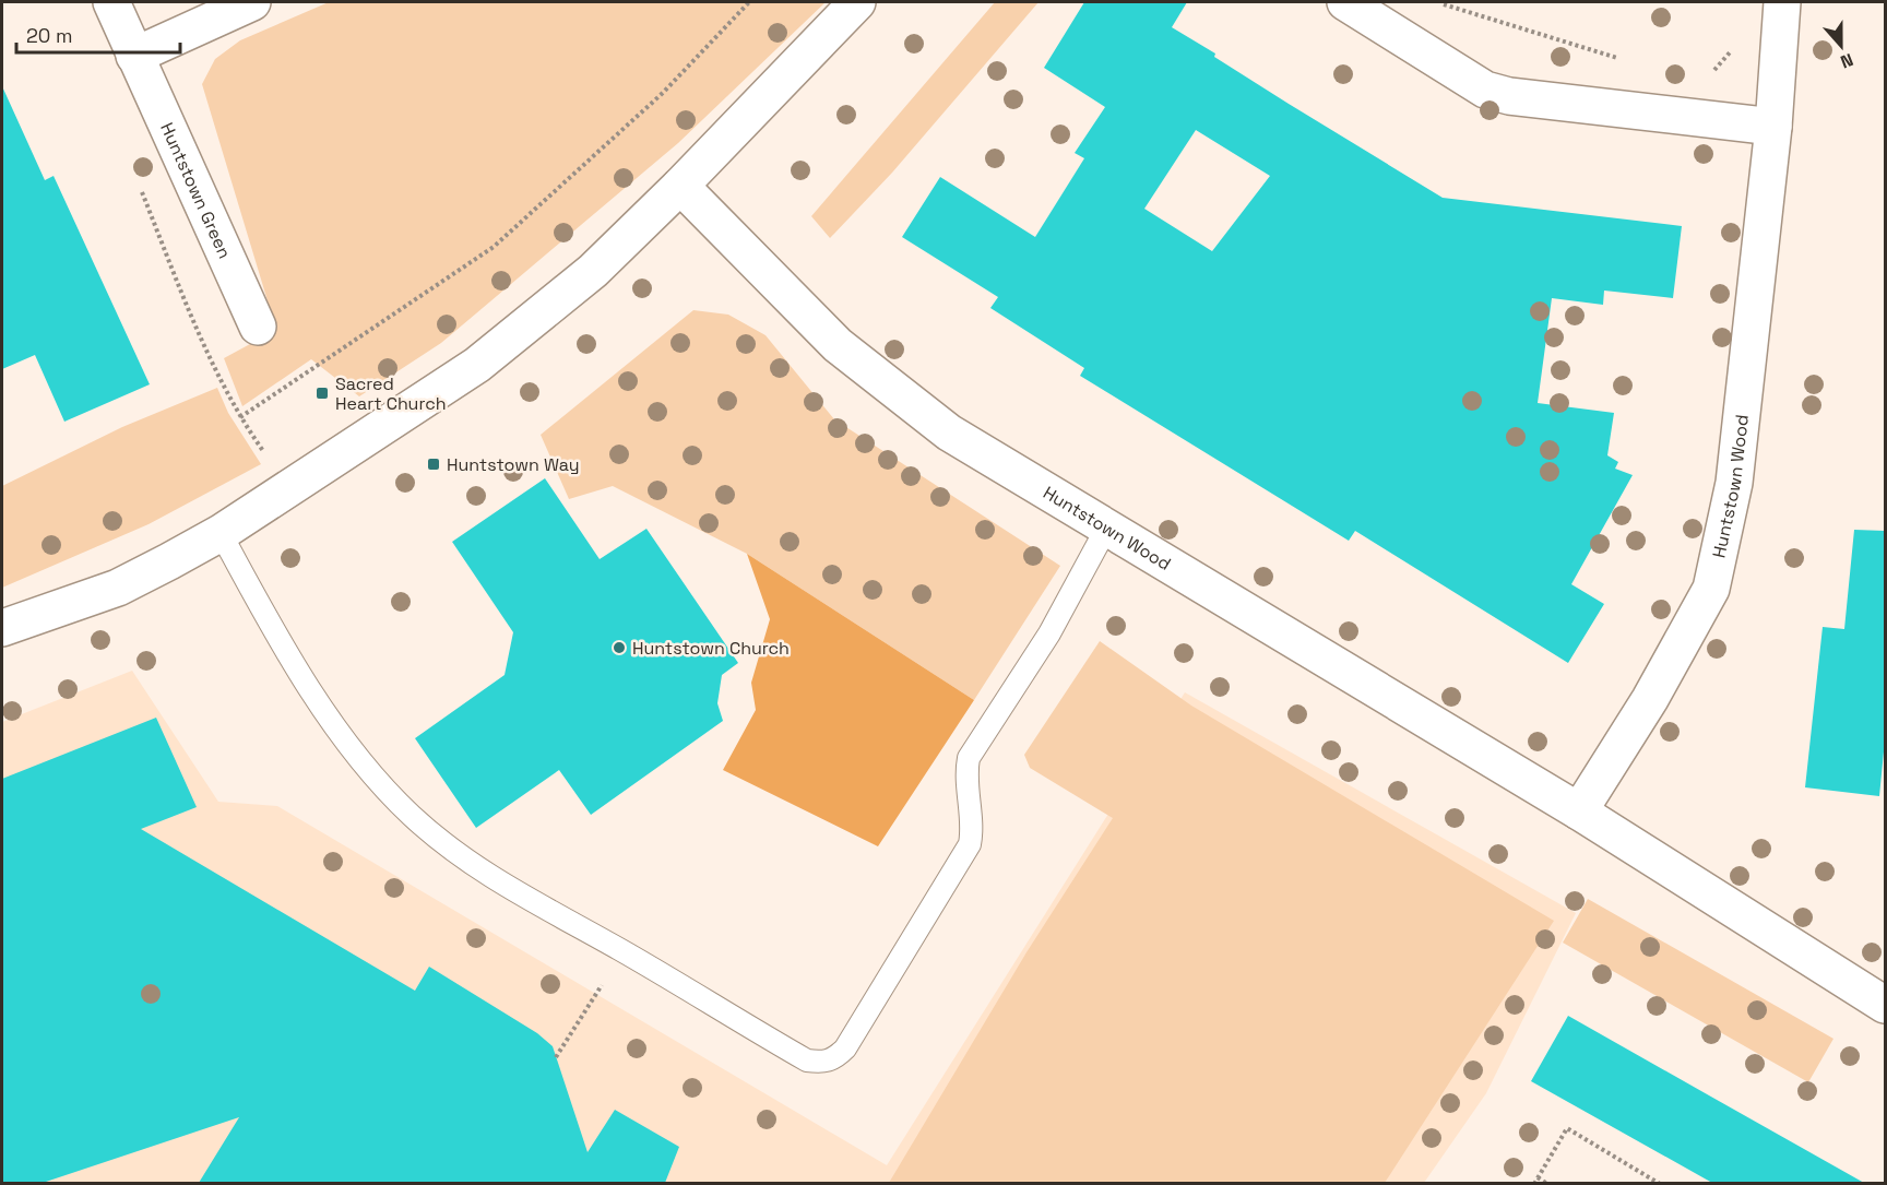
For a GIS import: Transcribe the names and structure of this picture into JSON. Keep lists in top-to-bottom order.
{
  "streets": {
    "street": ["Huntstown Green", "Huntstown Wood"]
  },
  "places": {
    "transit": ["Sacred Heart Church", "Huntstown Way"],
    "other": ["Huntstown Church"]
  },
  "scale_bar": "20 m",
  "north": "bottom"
}
